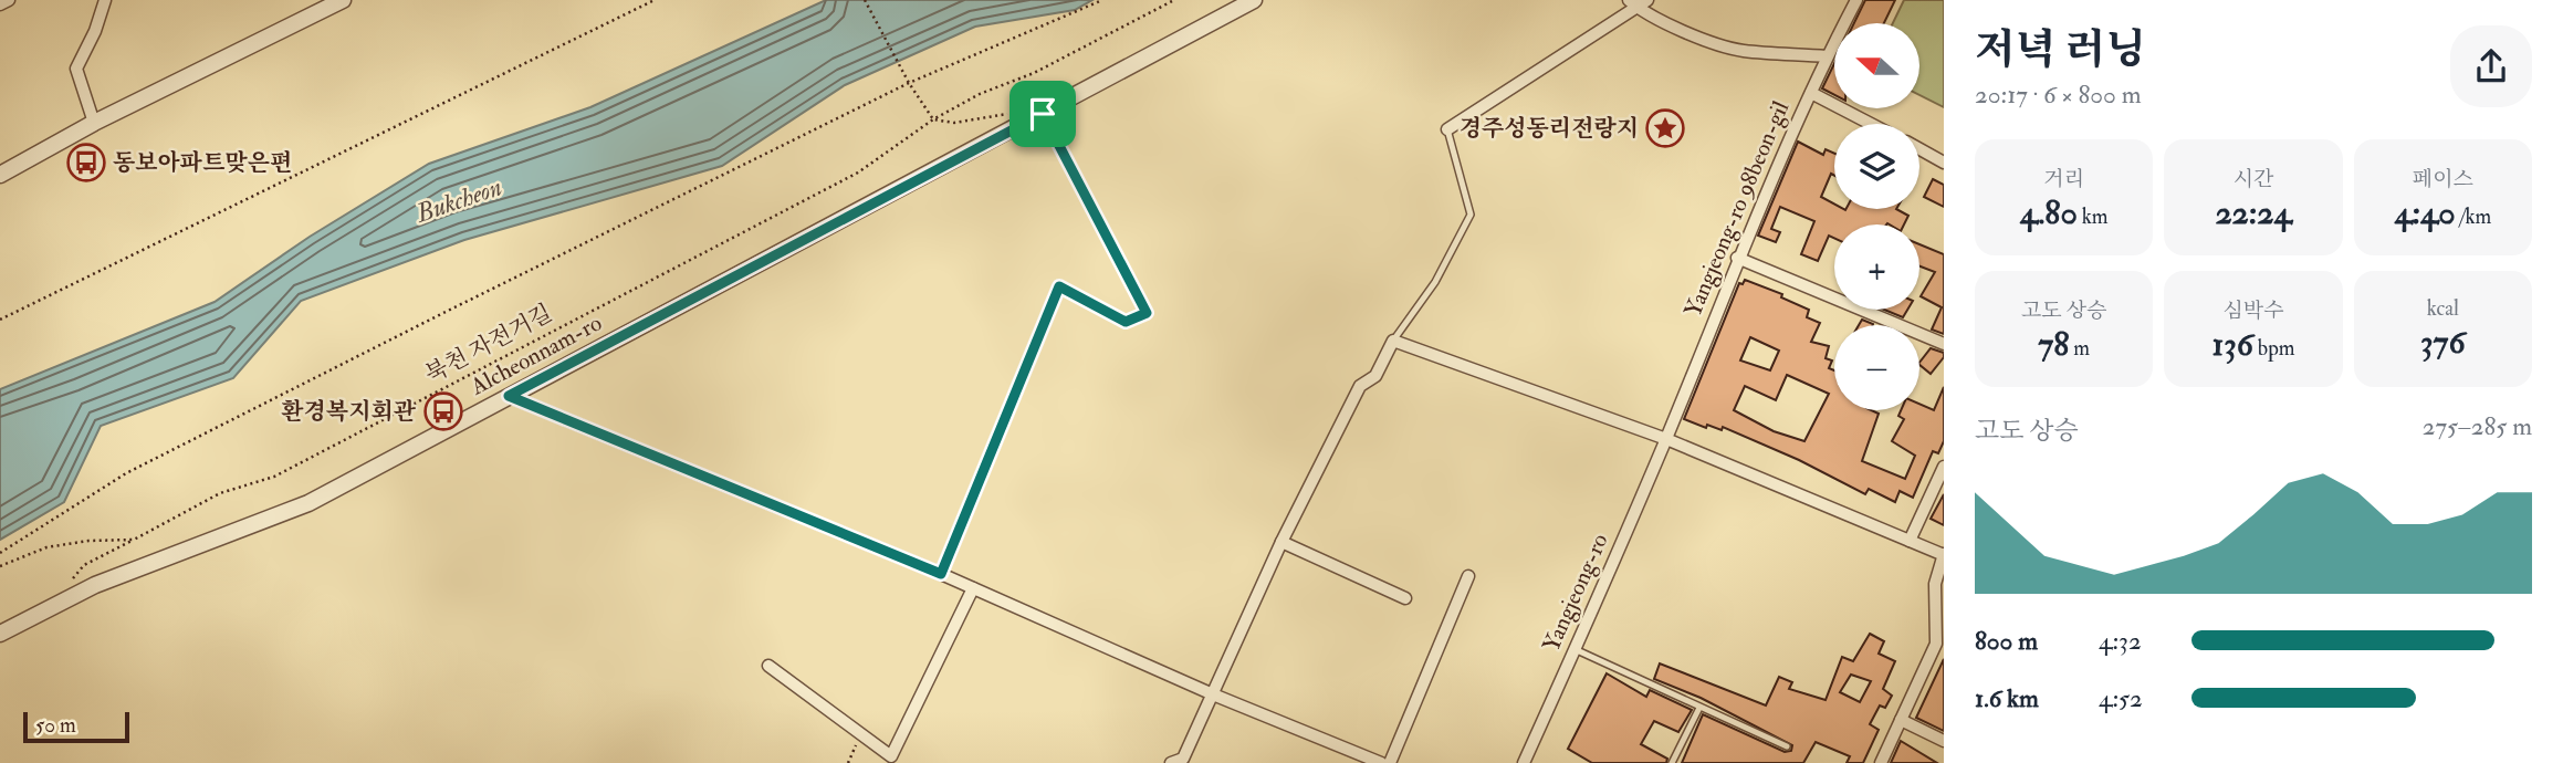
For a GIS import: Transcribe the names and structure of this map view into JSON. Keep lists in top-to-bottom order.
{
  "streets": {
    "street": ["Yangjeong-ro 98beon-gil", "Alcheonnam-ro", "Yangjeong-ro"],
    "path": ["북천 자전거길"]
  },
  "crossings": [
    ["Yangjeong-ro 98beon-gil", "Yangjeong-ro"]
  ],
  "water": ["Bukcheon"],
  "places": {
    "place": ["경주성동리전랑지"],
    "bus stop": ["동보아파트맞은편", "환경복지회관"]
  },
  "scale_bar": "50 m",
  "north": "left",
  "page": {
    "heading": ["저녁 러닝", "20:17 · 6 × 800 m"],
    "map_buttons": ["+", "−"],
    "stats": [
      ["거리", "4.80 km"],
      ["시간", "22:24"],
      ["페이스", "4:40 /km"],
      ["고도 상승", "78 m"],
      ["심박수", "136 bpm"],
      ["kcal", "376"]
    ],
    "chart": ["고도 상승", "275–285 m"],
    "list": [
      {
        "name": "800 m",
        "note": "4:32"
      },
      {
        "name": "1.6 km",
        "note": "4:52"
      }
    ],
    "scale": "50 m"
  }
}
